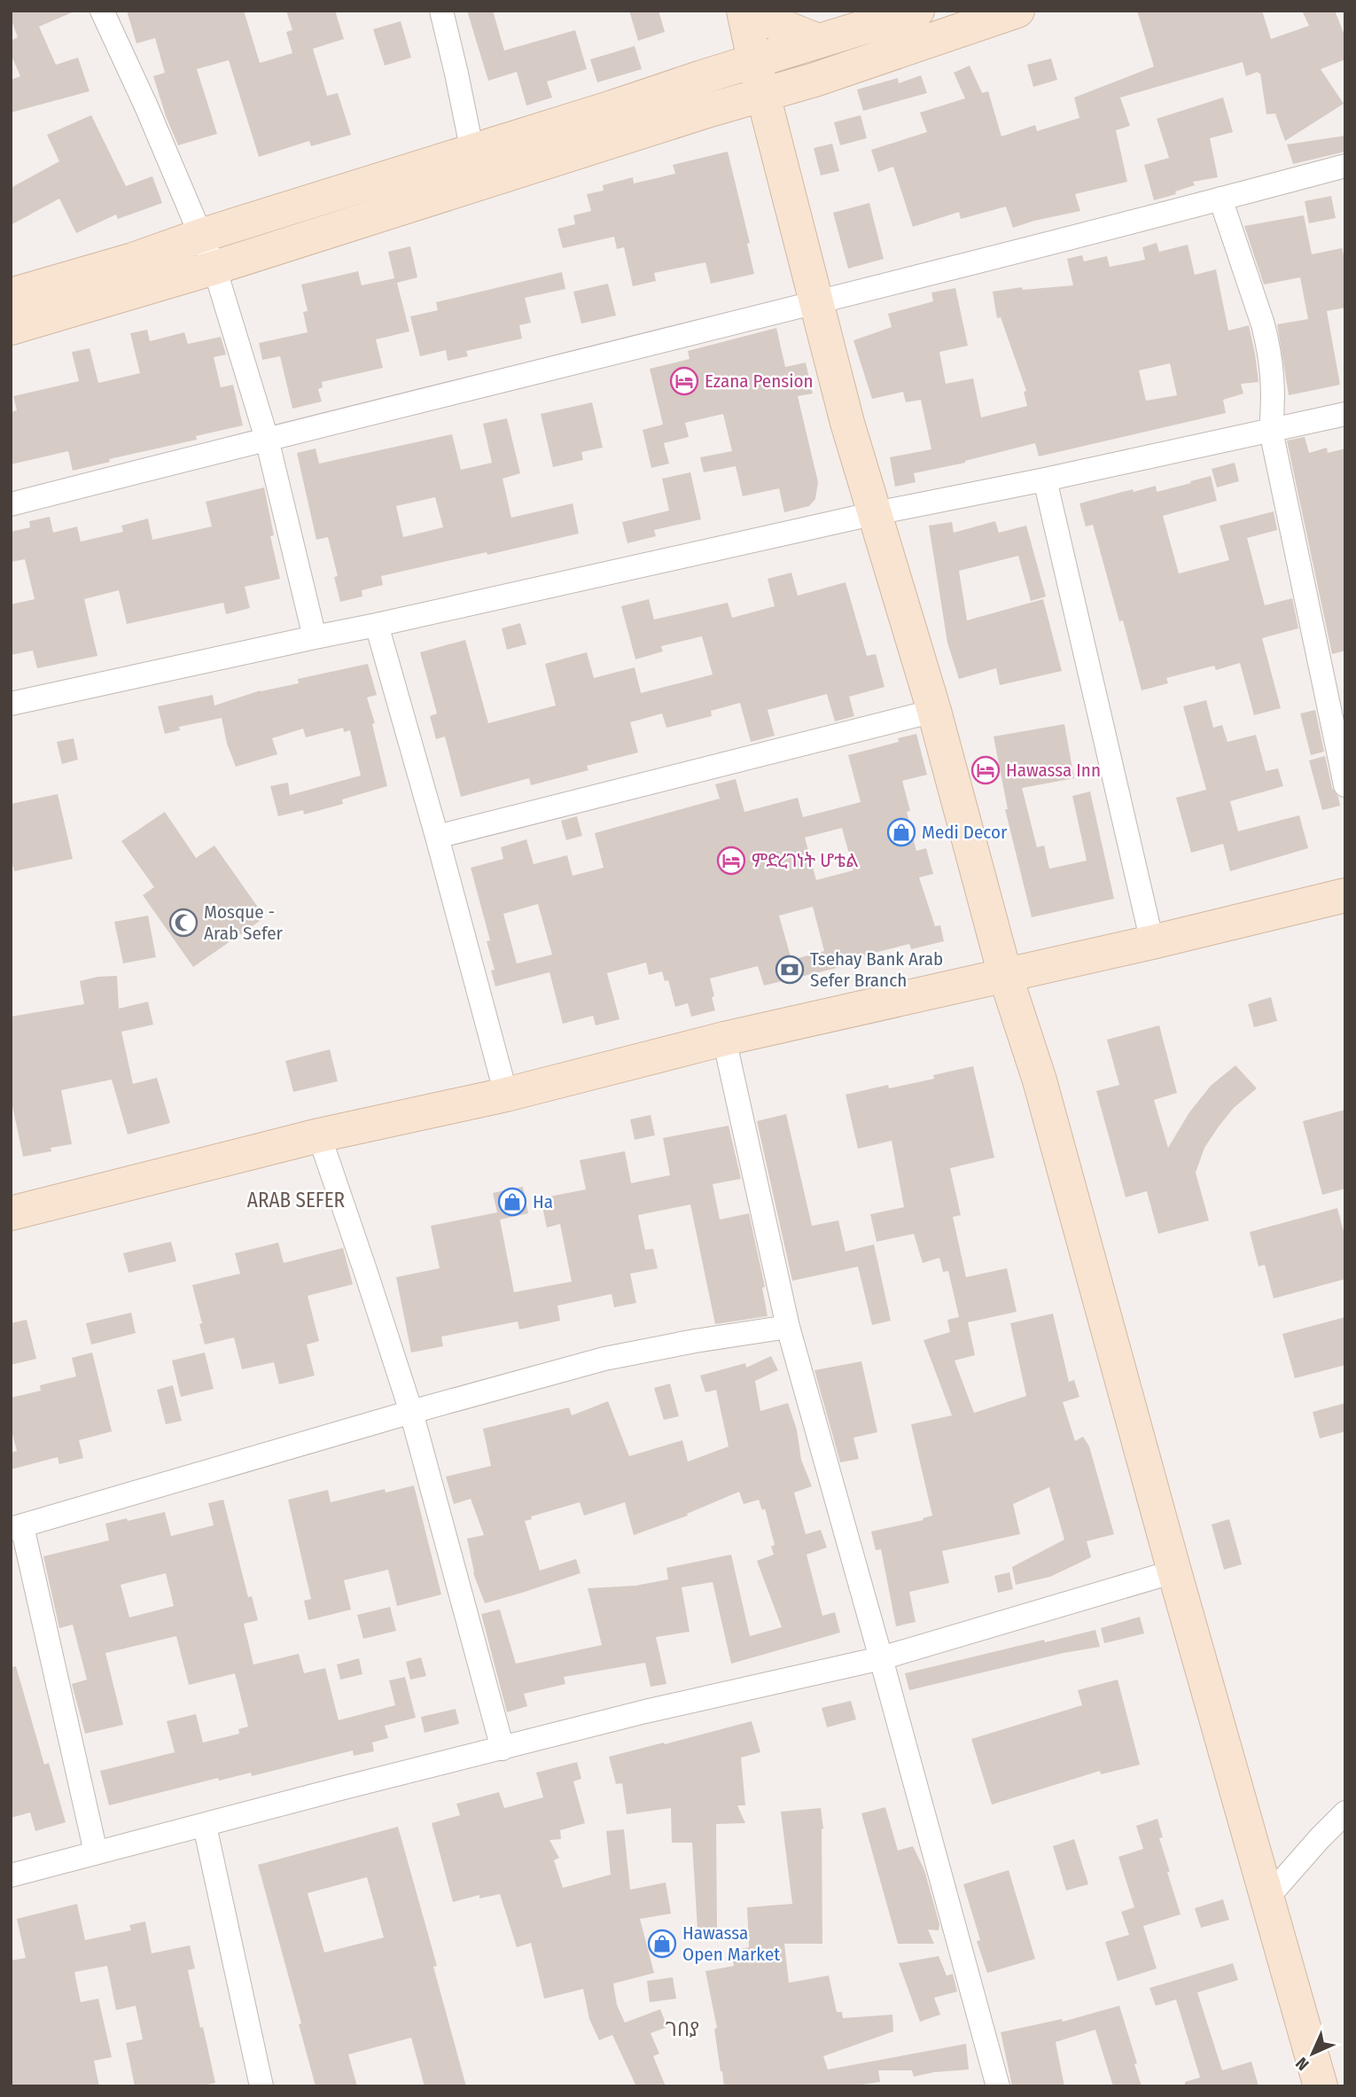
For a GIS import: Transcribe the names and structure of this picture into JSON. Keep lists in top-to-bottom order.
{
  "districts": ["ARAB SEFER", "ገበያ"],
  "places": {
    "hotel": ["Ezana Pension", "Hawassa Inn", "ምድረገነት ሆቴል"],
    "shop": ["Medi Decor", "Ha", "Hawassa Open Market"],
    "mosque": ["Mosque - Arab Sefer"],
    "bank": ["Tsehay Bank Arab Sefer Branch"]
  },
  "north": "bottom left"
}
